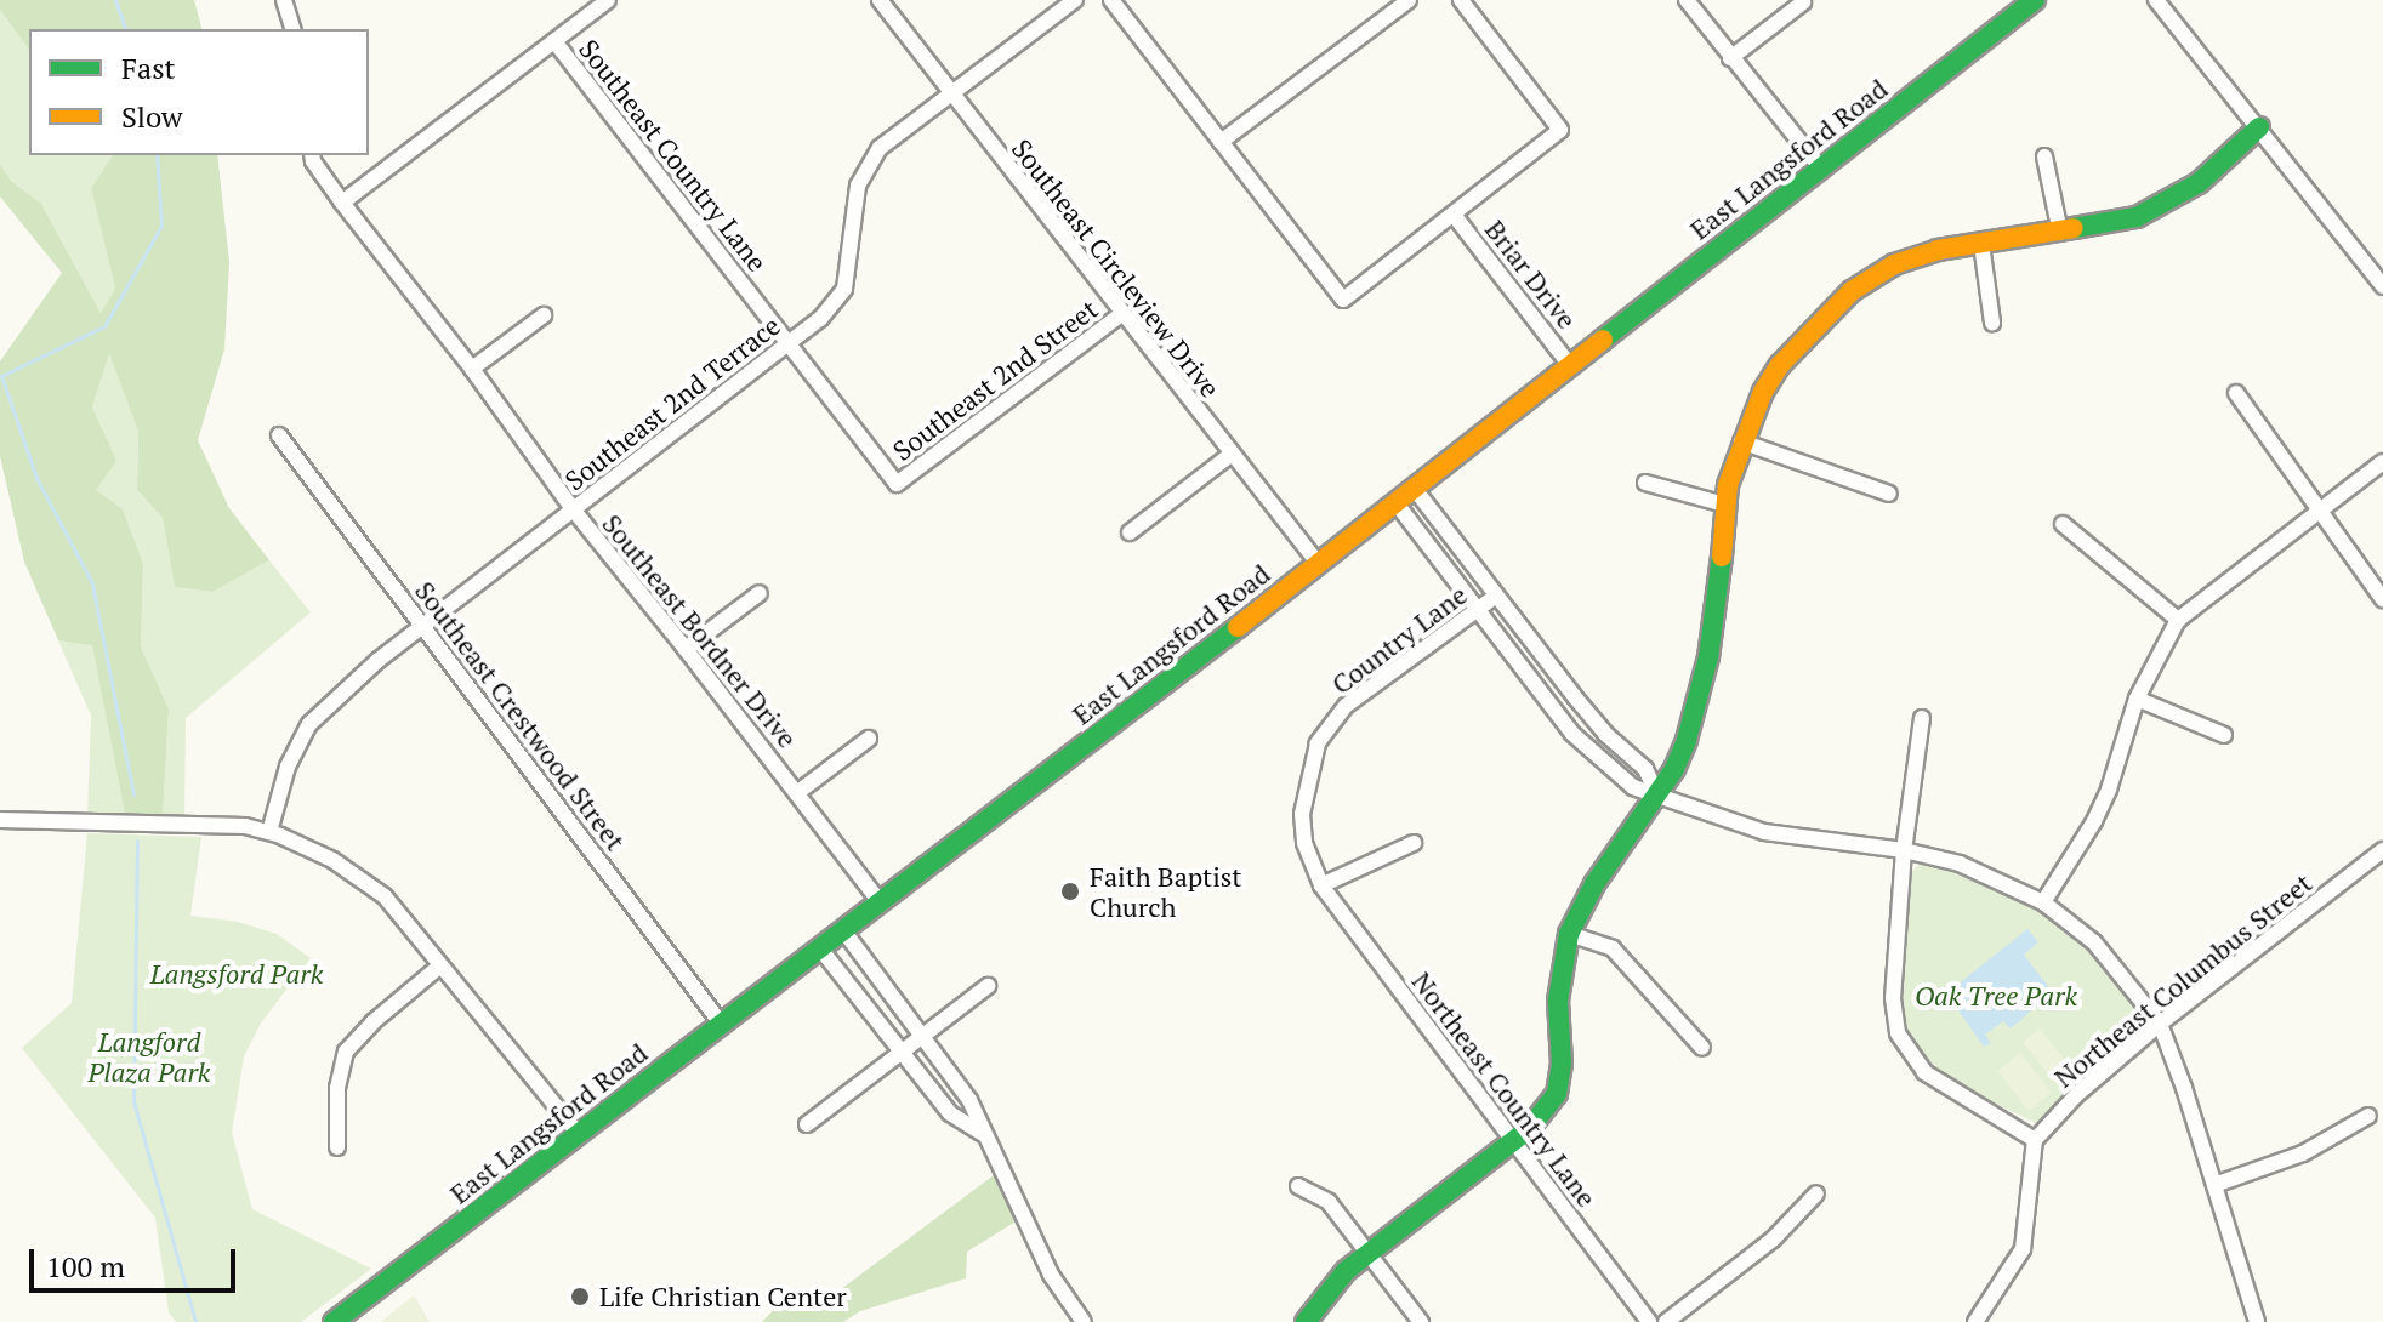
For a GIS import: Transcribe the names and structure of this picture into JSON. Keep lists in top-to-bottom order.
{
  "streets": {
    "street": [
      "Southeast Country Lane",
      "East Langsford Road",
      "Southeast Circleview Drive",
      "Briar Drive",
      "Southeast 2nd Street",
      "Southeast 2nd Terrace",
      "Southeast Bordner Drive",
      "Country Lane",
      "Southeast Crestwood Street",
      "Northeast Columbus Street",
      "Northeast Country Lane"
    ]
  },
  "crossings": [
    ["Southeast Country Lane", "Southeast 2nd Street"],
    ["Southeast Country Lane", "Southeast 2nd Terrace"],
    ["East Langsford Road", "Southeast Circleview Drive"],
    ["East Langsford Road", "Briar Drive"],
    ["East Langsford Road", "Southeast Bordner Drive"],
    ["East Langsford Road", "Southeast Crestwood Street"],
    ["Southeast Circleview Drive", "Southeast 2nd Street"],
    ["Southeast Circleview Drive", "Southeast 2nd Terrace"],
    ["Southeast 2nd Terrace", "Southeast Bordner Drive"],
    ["Southeast 2nd Terrace", "Southeast Crestwood Street"],
    ["Country Lane", "Northeast Country Lane"]
  ],
  "parks": ["Langsford Park", "Oak Tree Park", "Langford Plaza Park"],
  "places": ["Faith Baptist Church", "Life Christian Center"],
  "legend": ["Fast", "Slow"],
  "scale_bar": "100 m"
}
